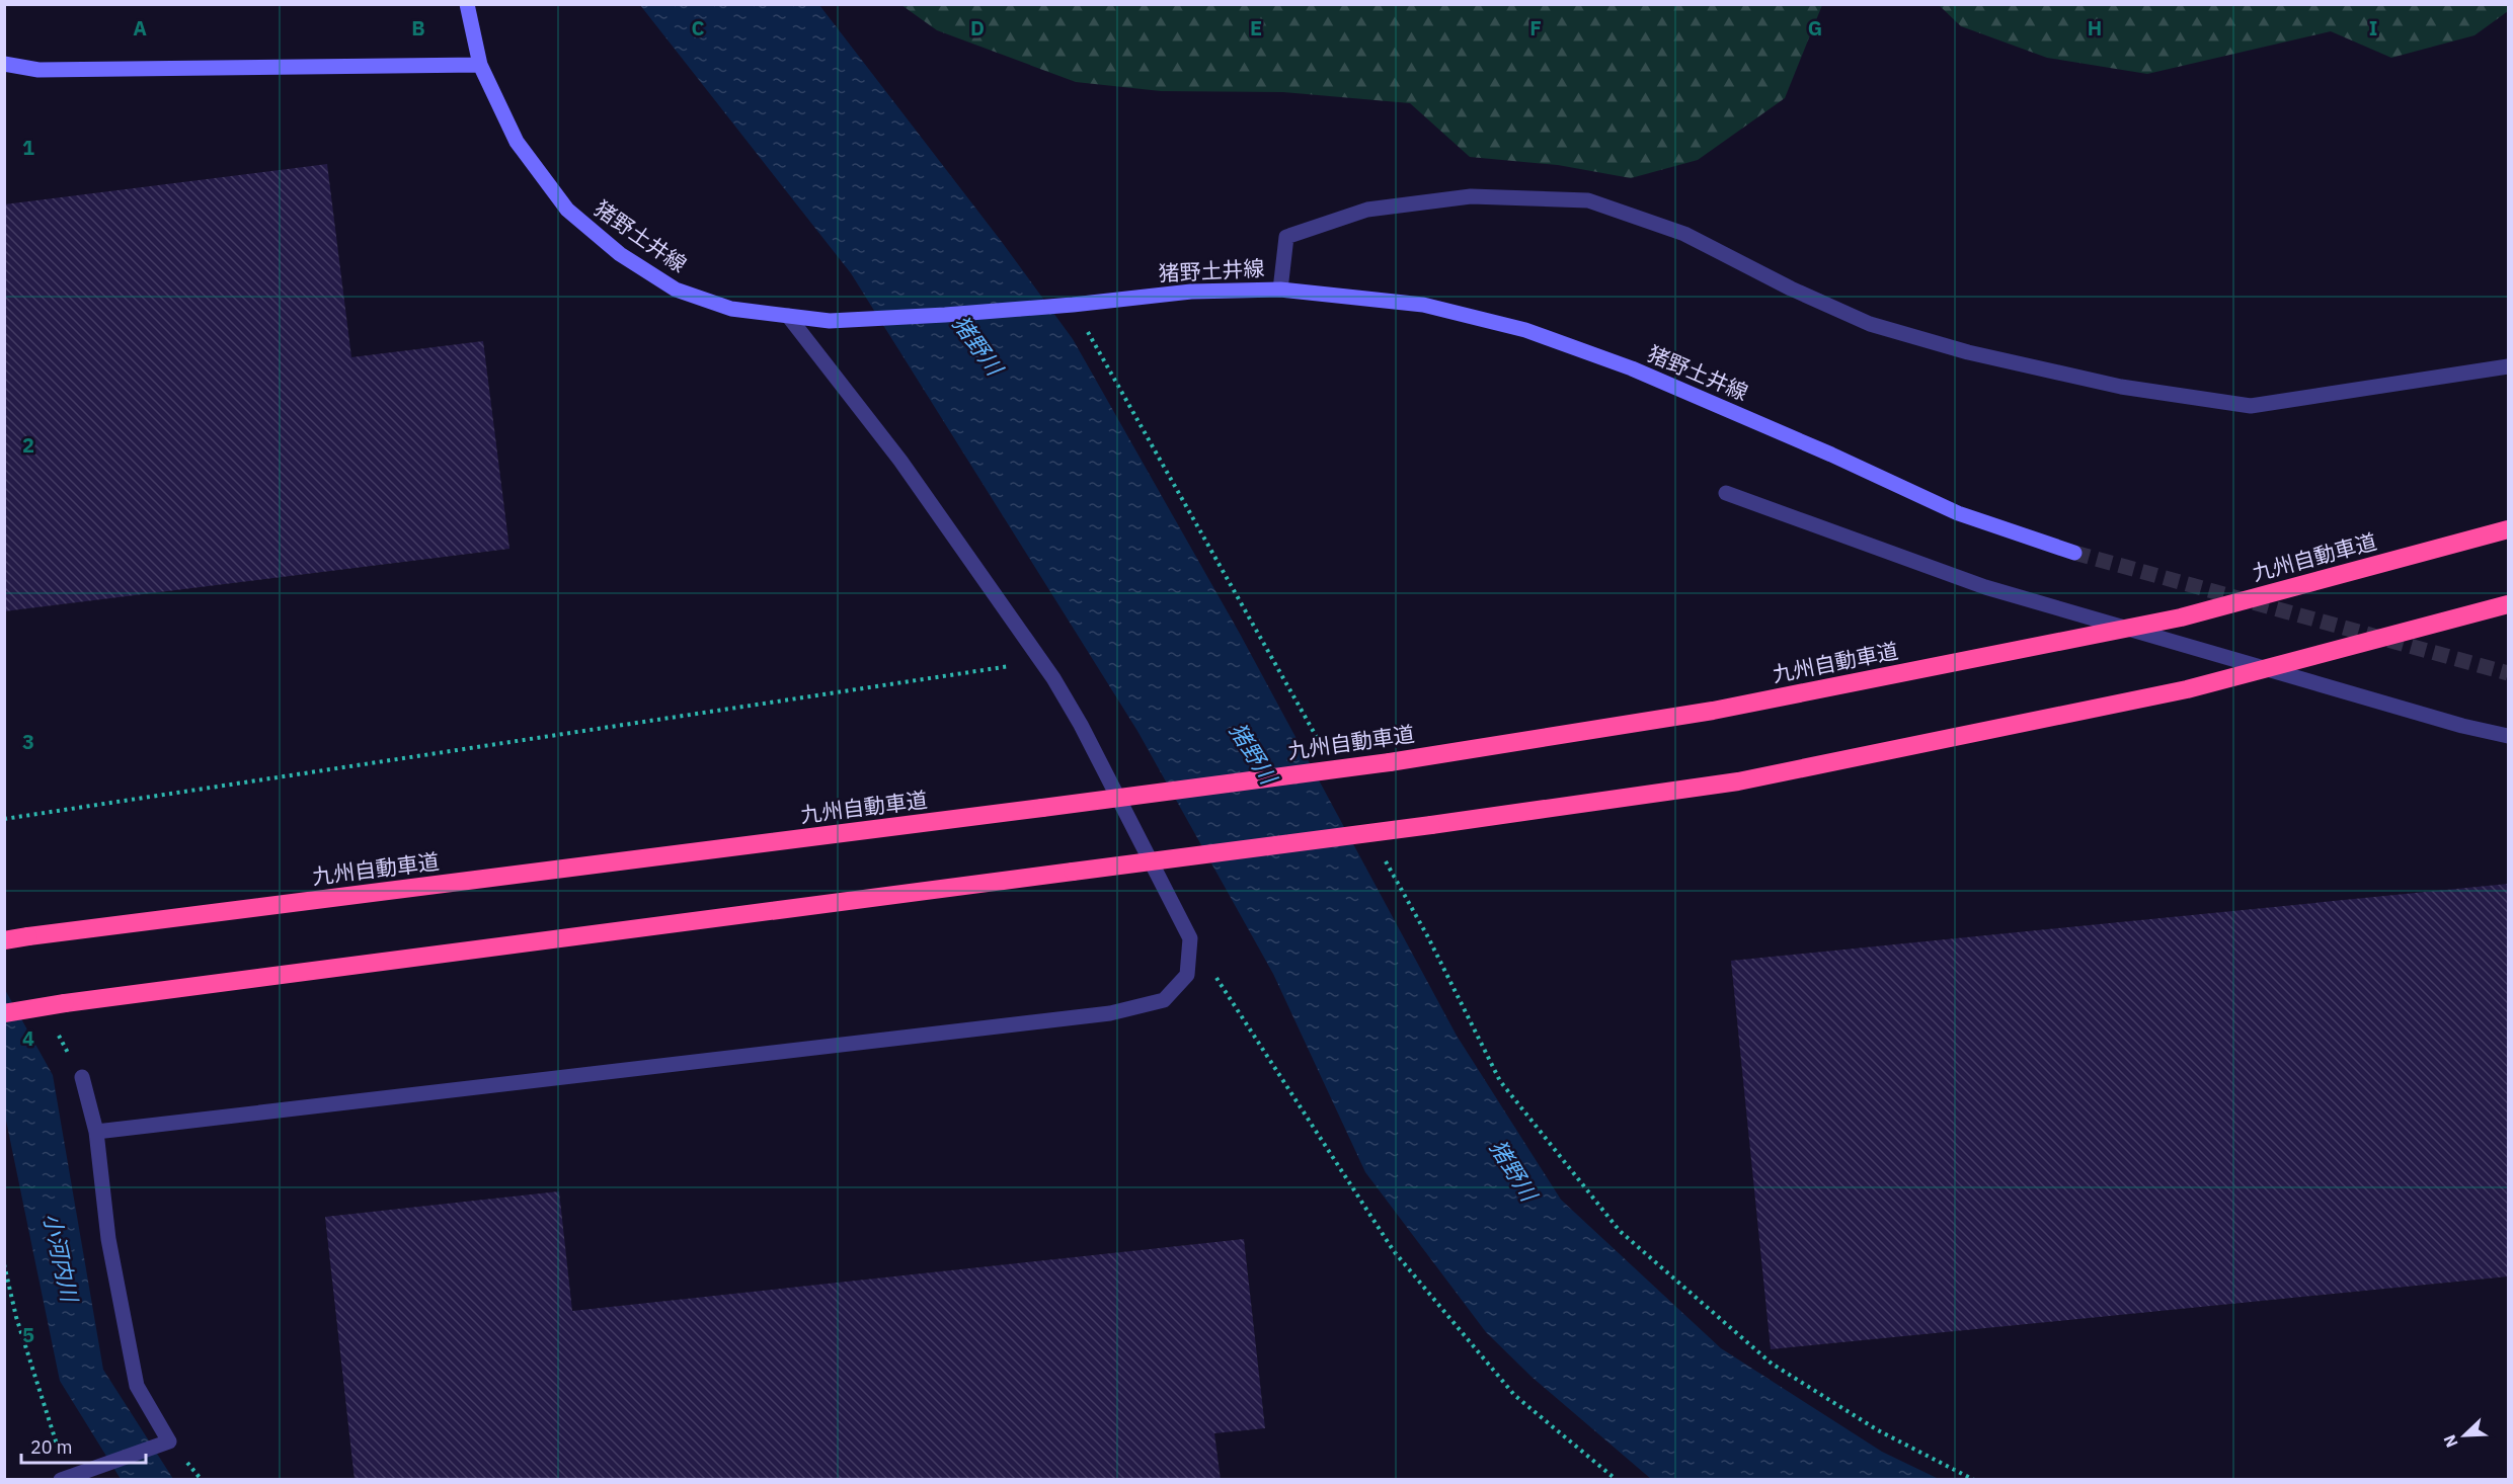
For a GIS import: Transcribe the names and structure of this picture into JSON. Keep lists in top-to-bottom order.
{
  "streets": {
    "highway": ["九州自動車道"],
    "main road": ["猪野土井線"]
  },
  "water": ["猪野川", "小河内川"],
  "scale_bar": "20 m",
  "north": "bottom left",
  "grid": {
    "columns": [
      "A",
      "B",
      "C",
      "D",
      "E",
      "F",
      "G",
      "H",
      "I"
    ],
    "rows": [
      "1",
      "2",
      "3",
      "4",
      "5"
    ]
  }
}
